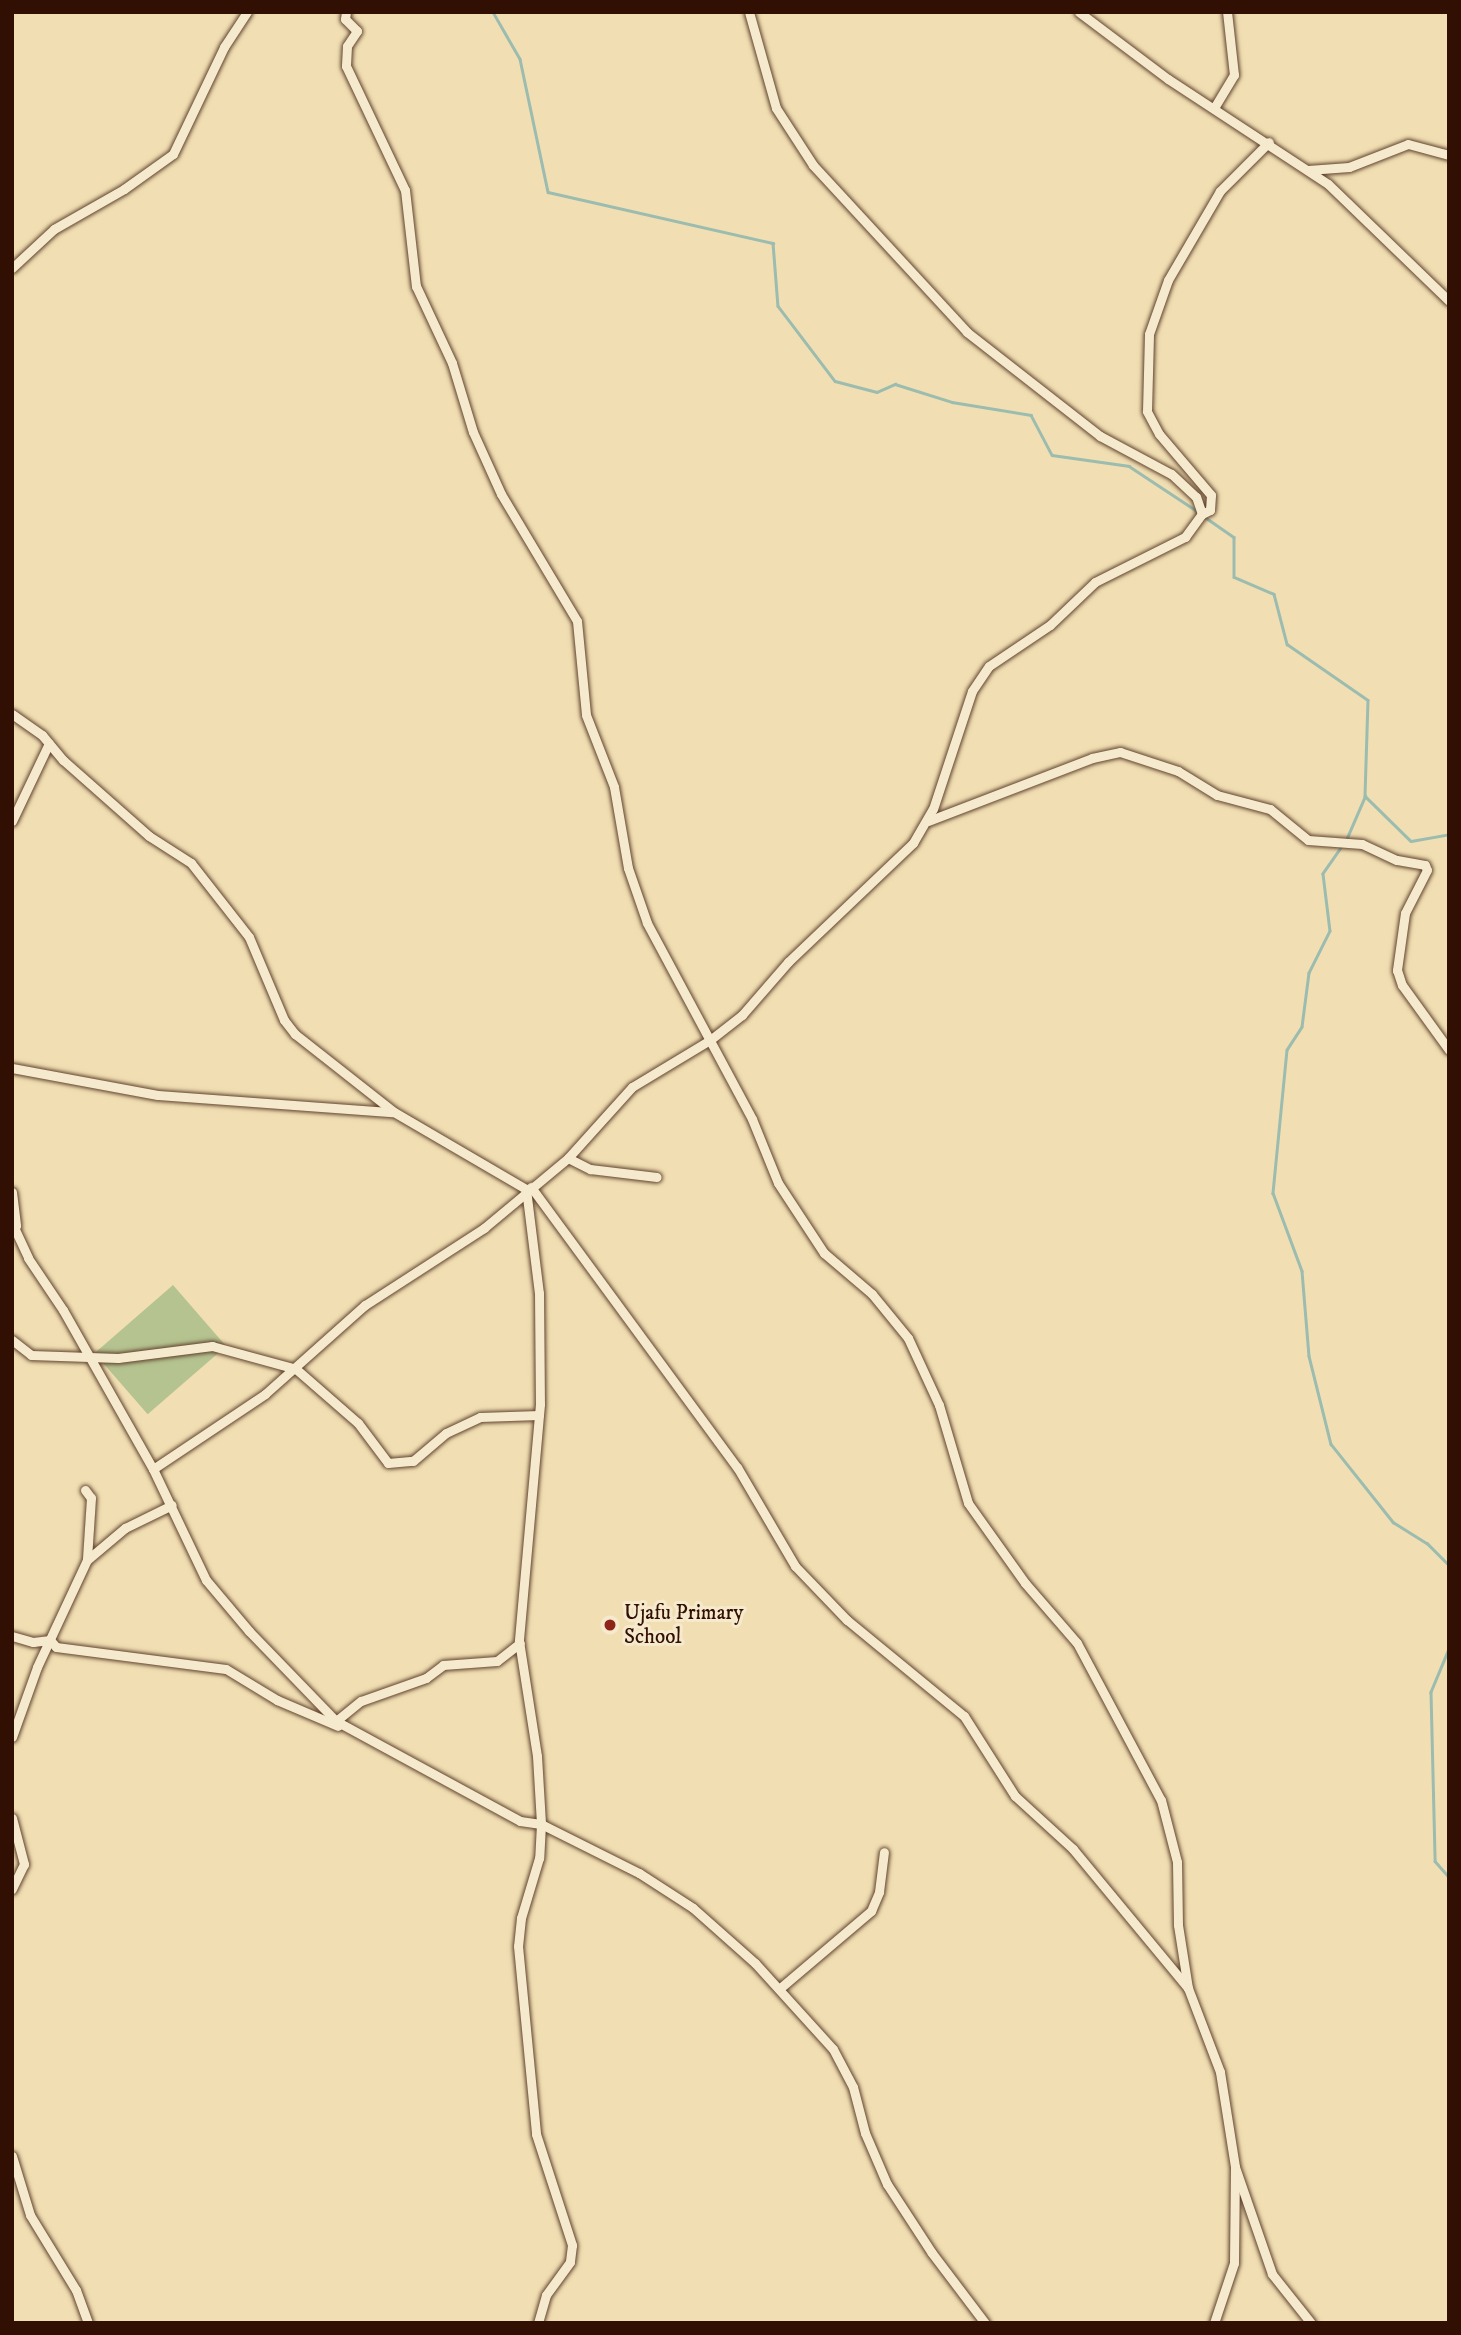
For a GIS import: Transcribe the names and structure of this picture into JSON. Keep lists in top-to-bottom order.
{
  "places": ["Ujafu Primary School"]
}
